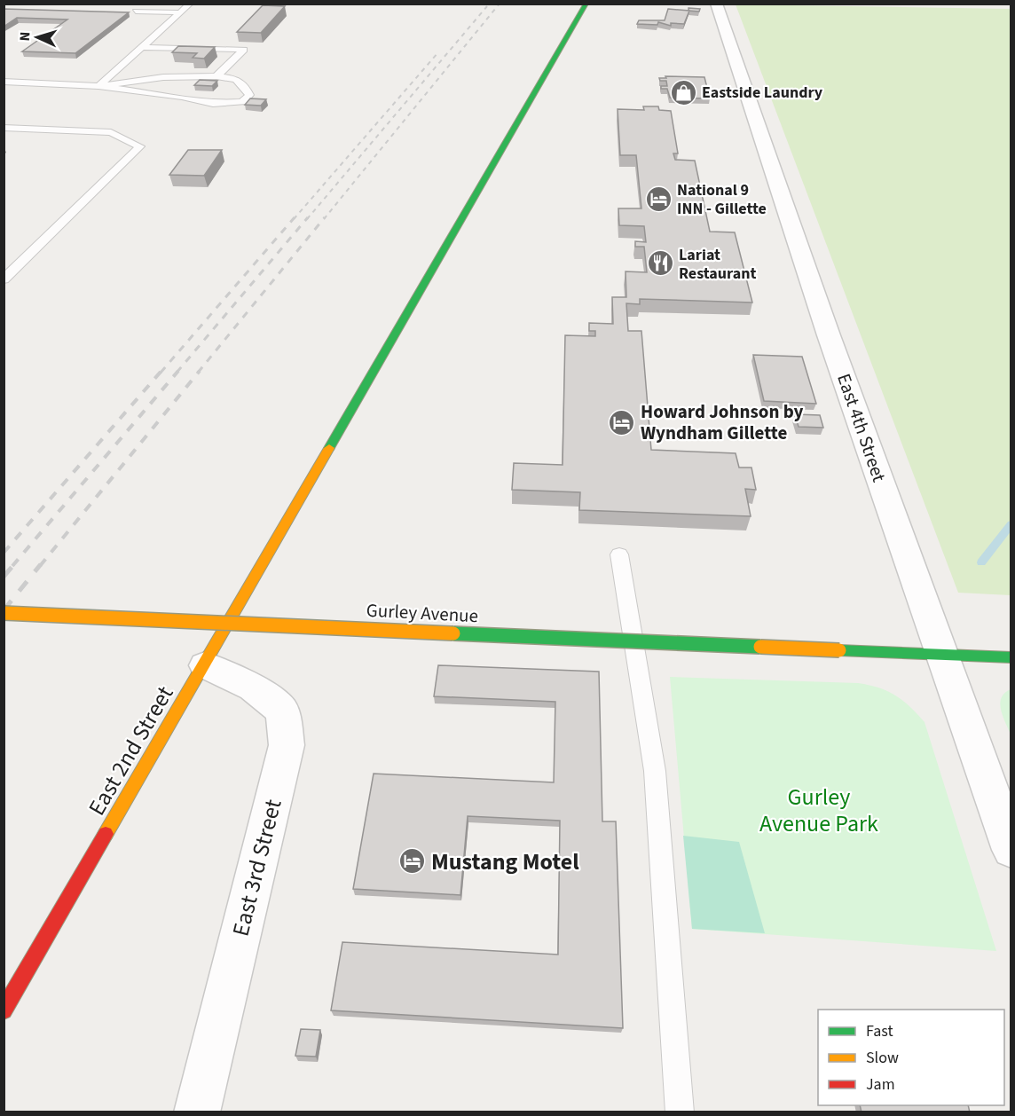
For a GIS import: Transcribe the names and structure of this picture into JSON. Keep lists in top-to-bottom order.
{
  "streets": {
    "main road": ["Gurley Avenue", "East 2nd Street"],
    "street": ["East 4th Street", "East 3rd Street"]
  },
  "crossings": [
    ["East 4th Street", "Gurley Avenue"],
    ["East 2nd Street", "East 3rd Street"]
  ],
  "parks": ["Gurley Avenue Park"],
  "places": {
    "shop": ["Eastside Laundry"],
    "hotel": ["National 9 INN - Gillette", "Howard Johnson by Wyndham Gillette", "Mustang Motel"],
    "restaurant": ["Lariat Restaurant"]
  },
  "legend": ["Fast", "Slow", "Jam"],
  "north": "left"
}
